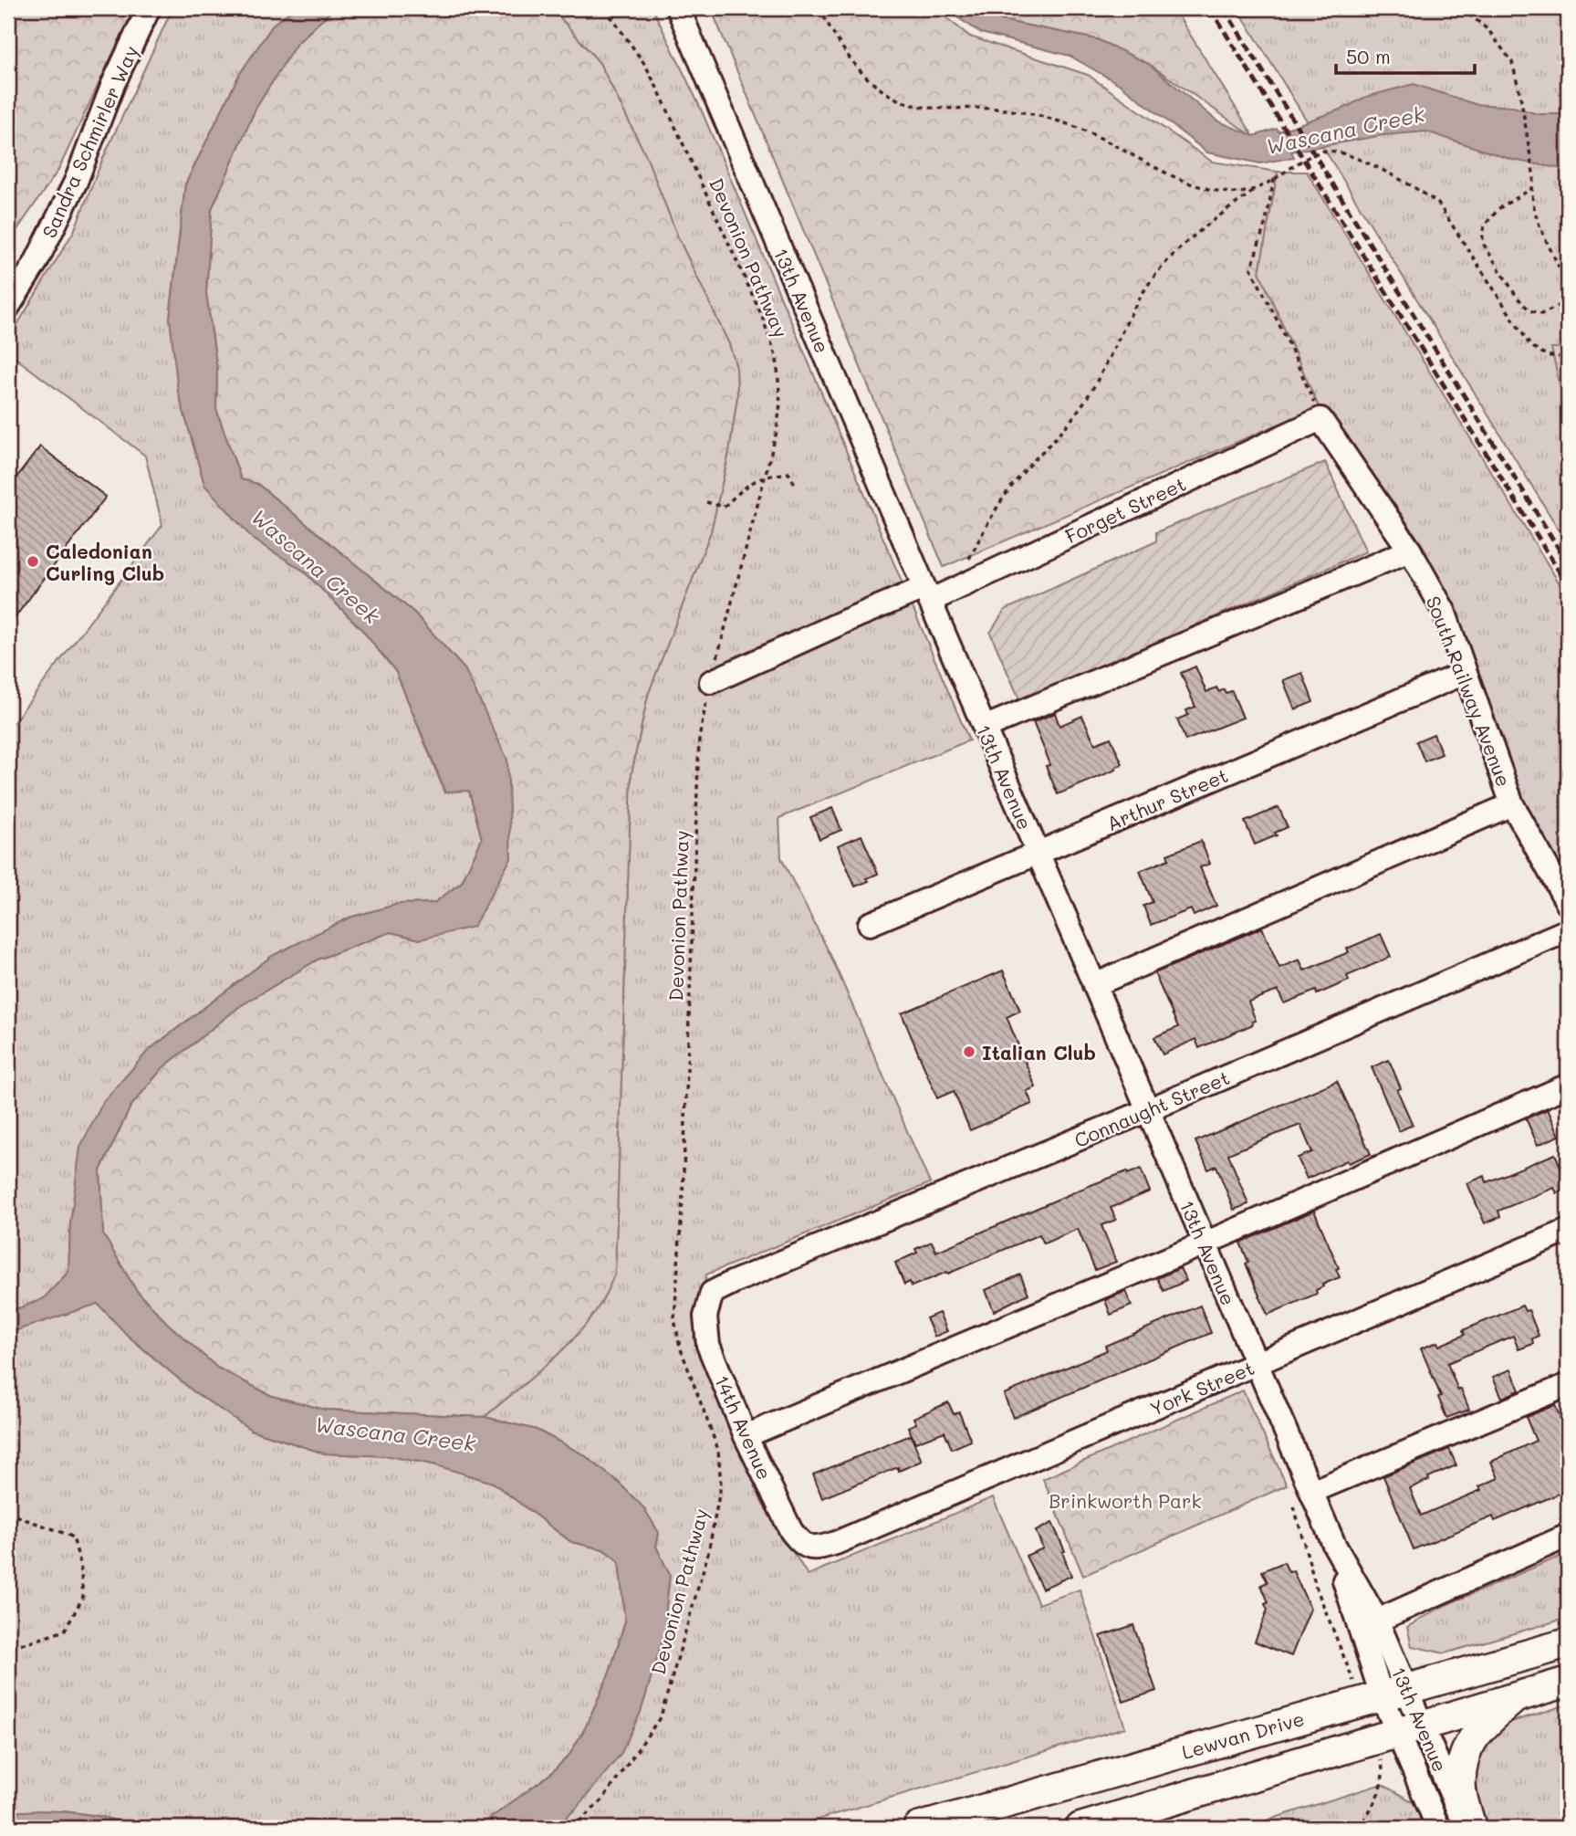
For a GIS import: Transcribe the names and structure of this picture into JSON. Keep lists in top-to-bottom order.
{
  "streets": {
    "main road": ["Lewvan Drive"],
    "street": [
      "Sandra Schmirler Way",
      "13th Avenue",
      "Forget Street",
      "South Railway Avenue",
      "Arthur Street",
      "Connaught Street",
      "York Street",
      "14th Avenue"
    ],
    "path": ["Devonion Pathway"]
  },
  "crossings": [
    ["Devonion Pathway", "Forget Street"],
    ["13th Avenue", "Forget Street"],
    ["13th Avenue", "Arthur Street"],
    ["13th Avenue", "Connaught Street"],
    ["13th Avenue", "York Street"],
    ["13th Avenue", "Lewvan Drive"],
    ["Forget Street", "South Railway Avenue"],
    ["South Railway Avenue", "Arthur Street"],
    ["Connaught Street", "14th Avenue"],
    ["York Street", "14th Avenue"]
  ],
  "water": ["Wascana Creek"],
  "parks": ["Brinkworth Park"],
  "places": ["Caledonian Curling Club", "Italian Club"],
  "scale_bar": "50 m"
}
